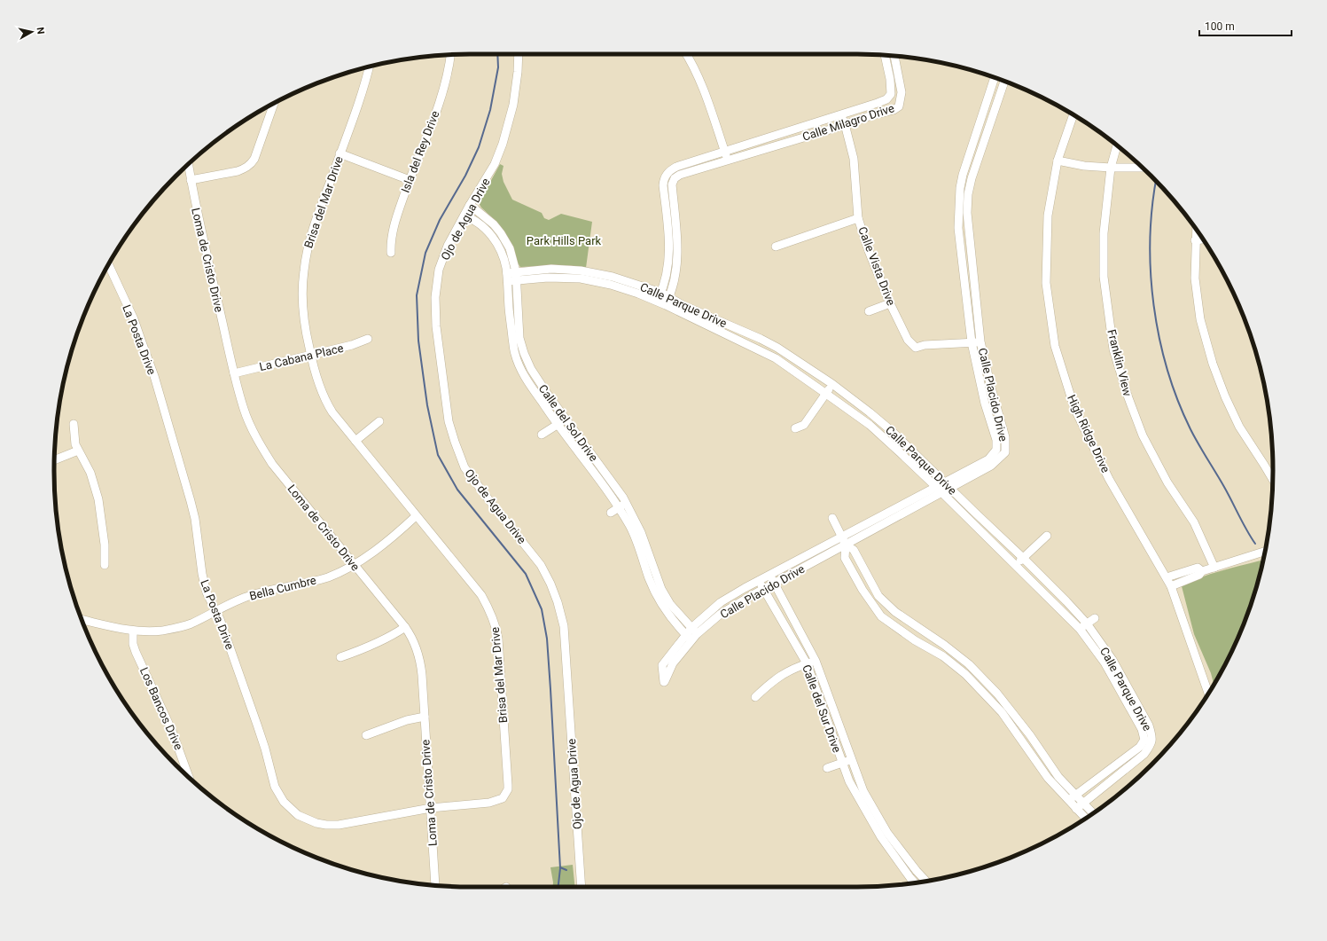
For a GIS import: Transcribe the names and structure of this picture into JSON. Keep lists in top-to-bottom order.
{
  "streets": {
    "street": [
      "Calle Milagro Drive",
      "Isla del Rey Drive",
      "Brisa del Mar Drive",
      "Ojo de Agua Drive",
      "Loma de Cristo Drive",
      "Calle Vista Drive",
      "Calle Parque Drive",
      "La Posta Drive",
      "La Cabana Place",
      "Franklin View",
      "Calle Placido Drive",
      "Calle del Sol Drive",
      "High Ridge Drive",
      "Bella Cumbre",
      "Los Bancos Drive",
      "Calle del Sur Drive"
    ]
  },
  "crossings": [
    ["Calle Milagro Drive", "Calle Vista Drive"],
    ["Brisa del Mar Drive", "Loma de Cristo Drive"],
    ["Brisa del Mar Drive", "La Posta Drive"],
    ["Brisa del Mar Drive", "La Cabana Place"],
    ["Brisa del Mar Drive", "Bella Cumbre"],
    ["Ojo de Agua Drive", "Calle del Sol Drive"],
    ["Loma de Cristo Drive", "La Posta Drive"],
    ["Loma de Cristo Drive", "La Cabana Place"],
    ["Loma de Cristo Drive", "Bella Cumbre"],
    ["Calle Vista Drive", "Calle Placido Drive"],
    ["Calle Parque Drive", "Calle Placido Drive"],
    ["Calle Parque Drive", "Calle del Sol Drive"],
    ["La Posta Drive", "Bella Cumbre"],
    ["Calle Placido Drive", "Calle del Sol Drive"],
    ["Calle Placido Drive", "Calle del Sur Drive"],
    ["Bella Cumbre", "Los Bancos Drive"]
  ],
  "parks": ["Park Hills Park"],
  "scale_bar": "100 m",
  "north": "right"
}
